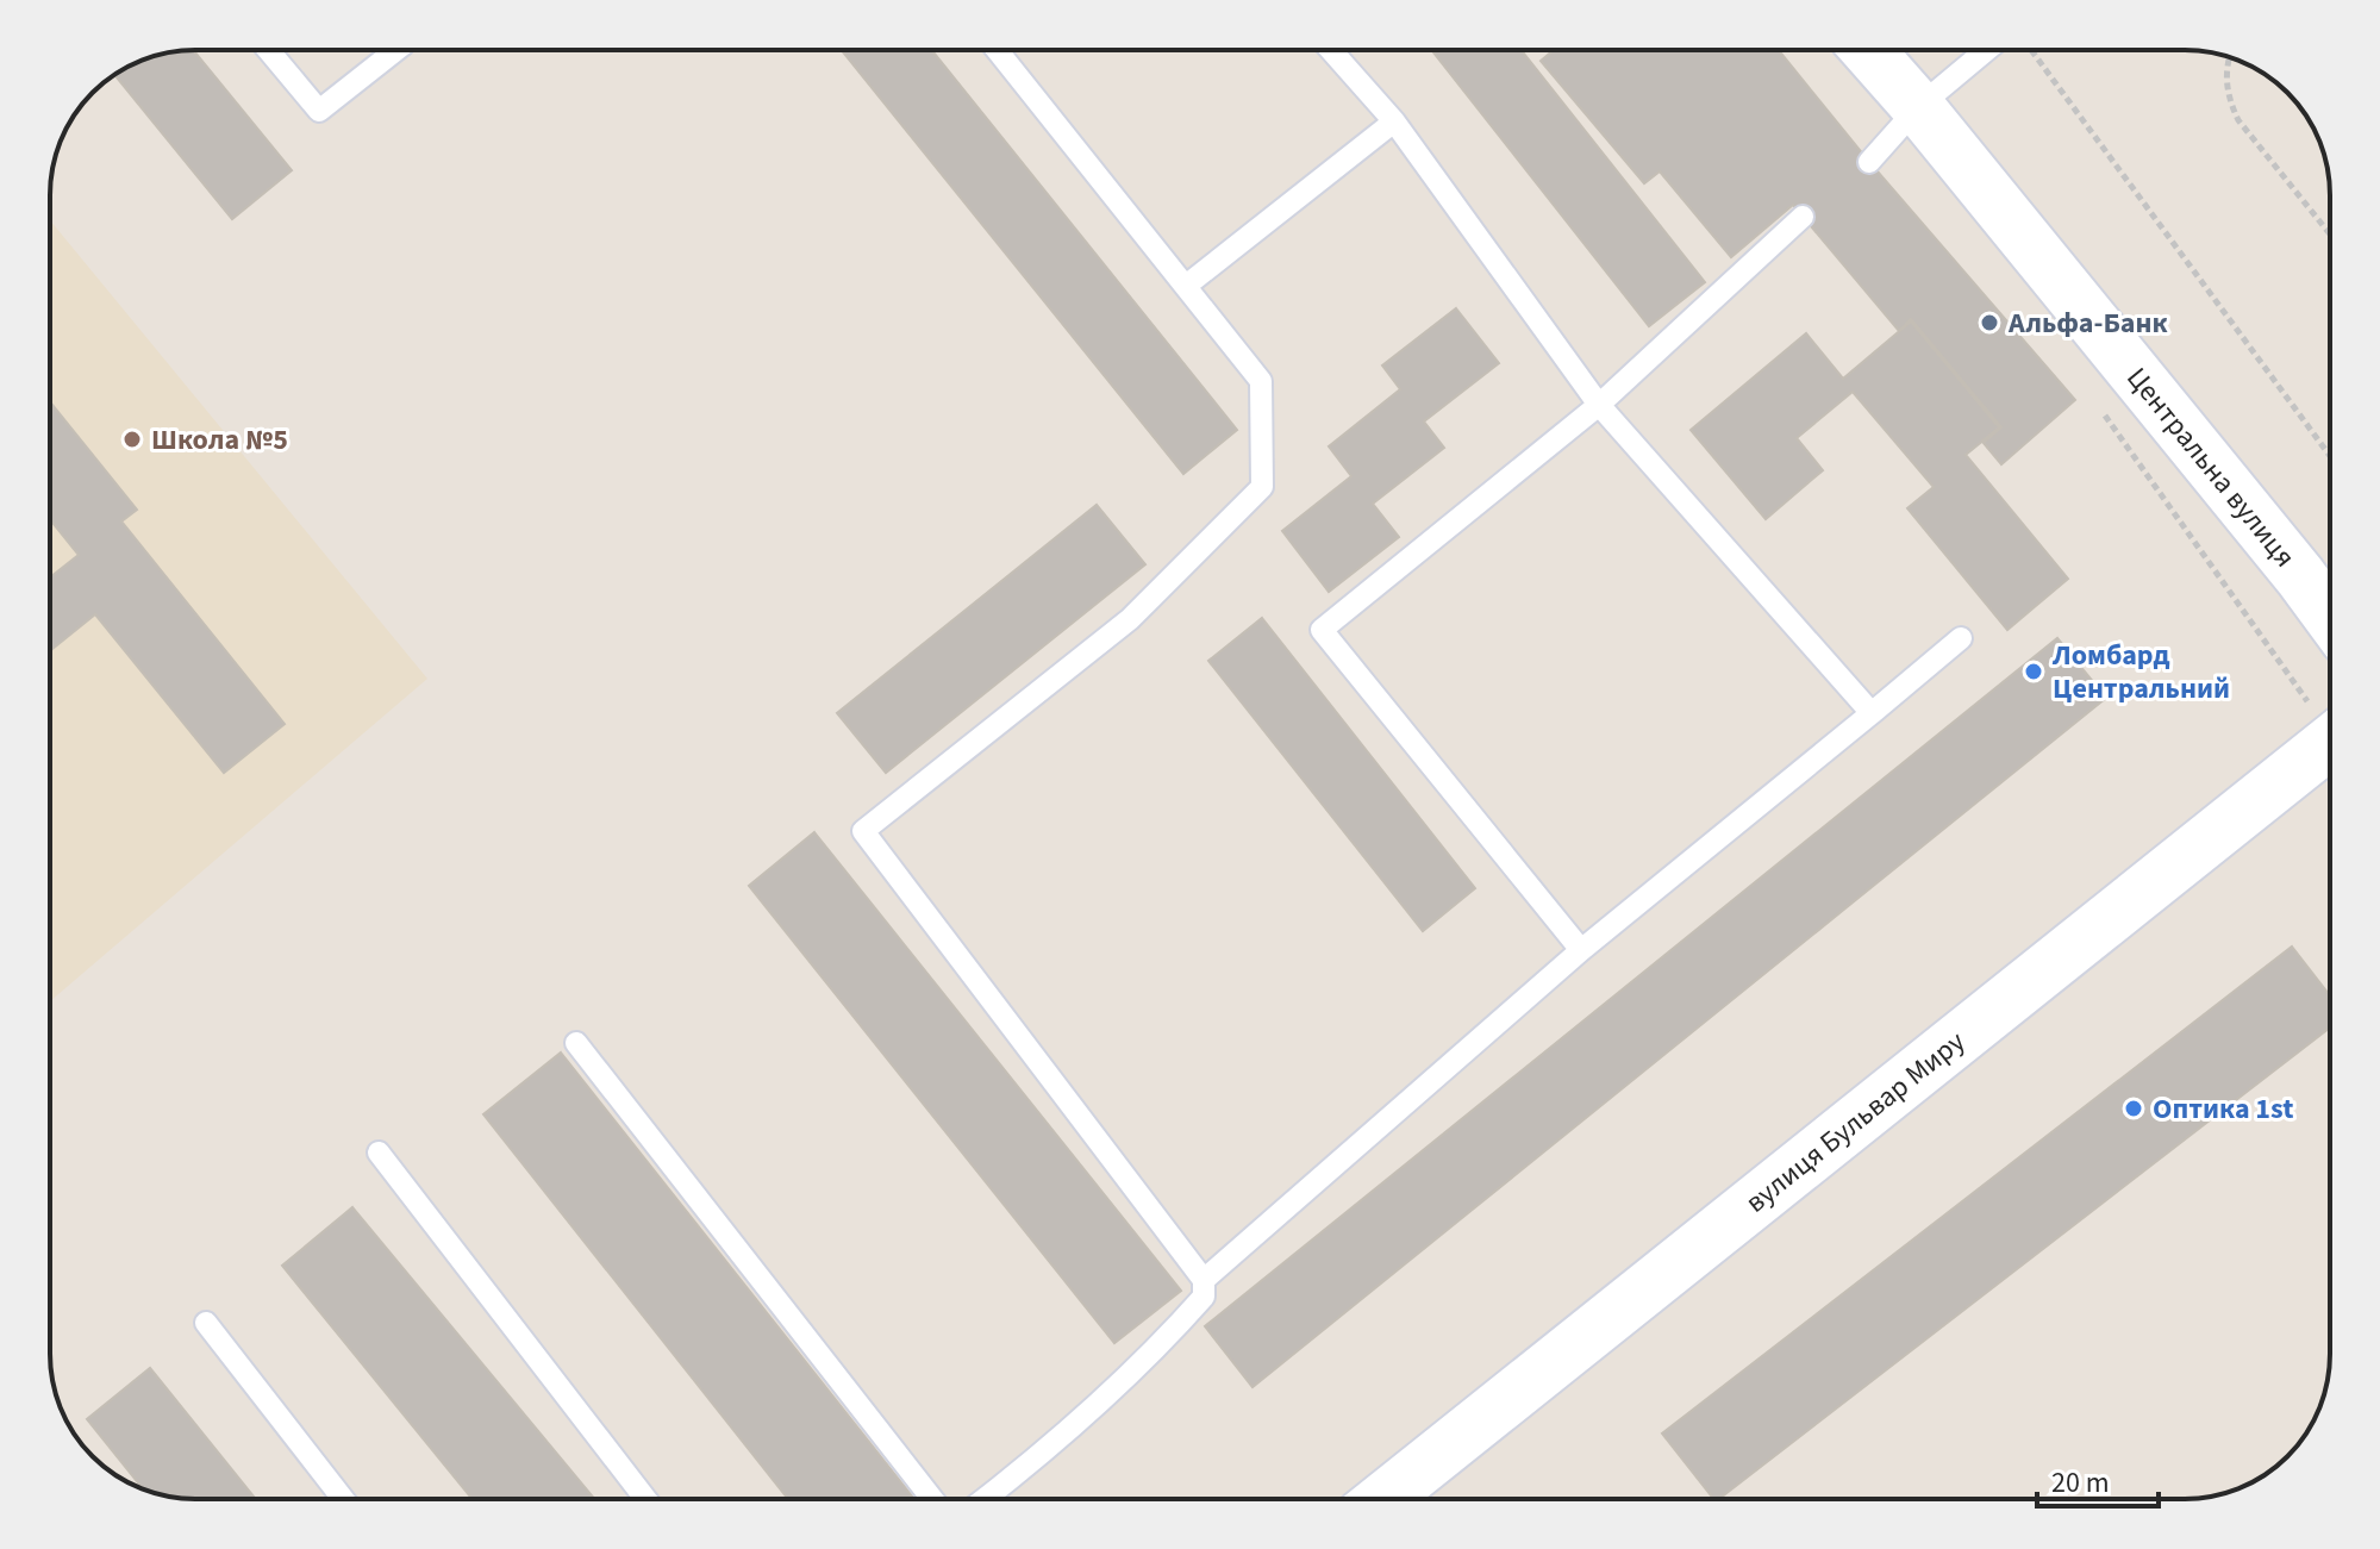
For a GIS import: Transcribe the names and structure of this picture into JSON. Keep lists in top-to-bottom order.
{
  "streets": {
    "street": ["Центральна вулиця", "вулиця Бульвар Миру"]
  },
  "places": [
    "Альфа-Банк",
    "Школа №5",
    "Ломбард Центральний",
    "Оптика 1st"
  ],
  "scale_bar": "20 m"
}
